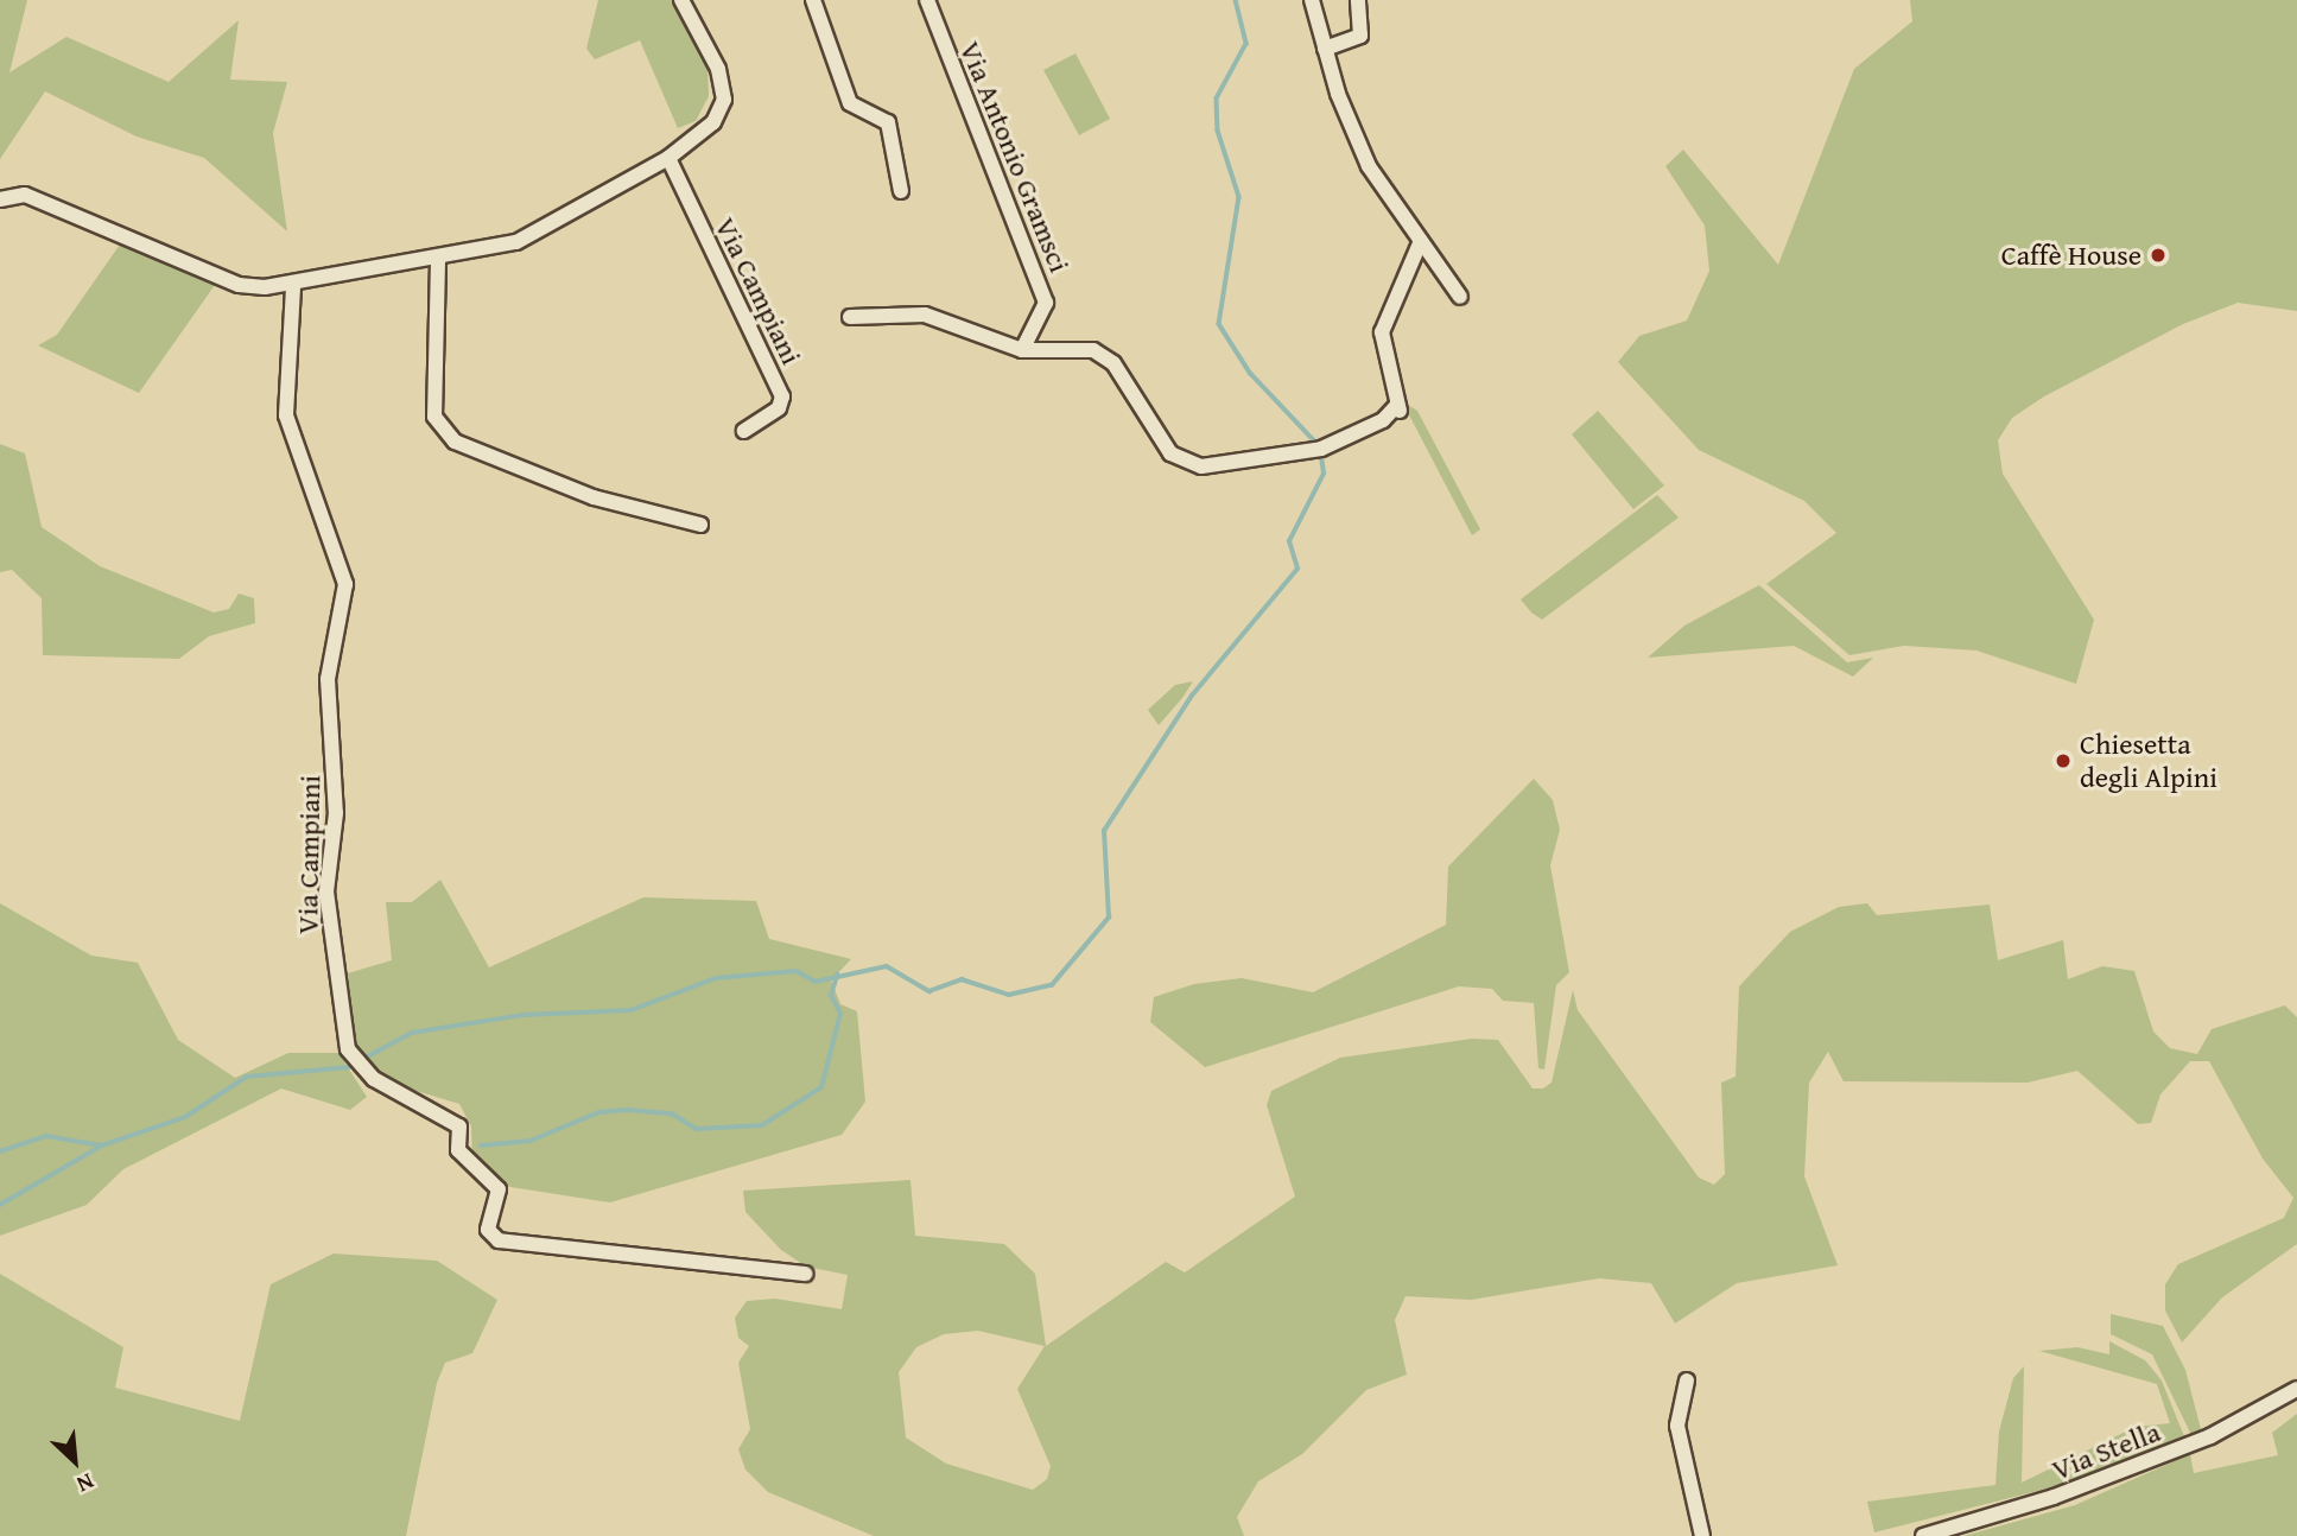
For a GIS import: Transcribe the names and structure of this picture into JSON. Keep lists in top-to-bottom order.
{
  "streets": {
    "street": ["Via Antonio Gramsci", "Via Campiani", "Via Stella"]
  },
  "places": ["Caffè House", "Chiesetta degli Alpini"],
  "north": "bottom right"
}
